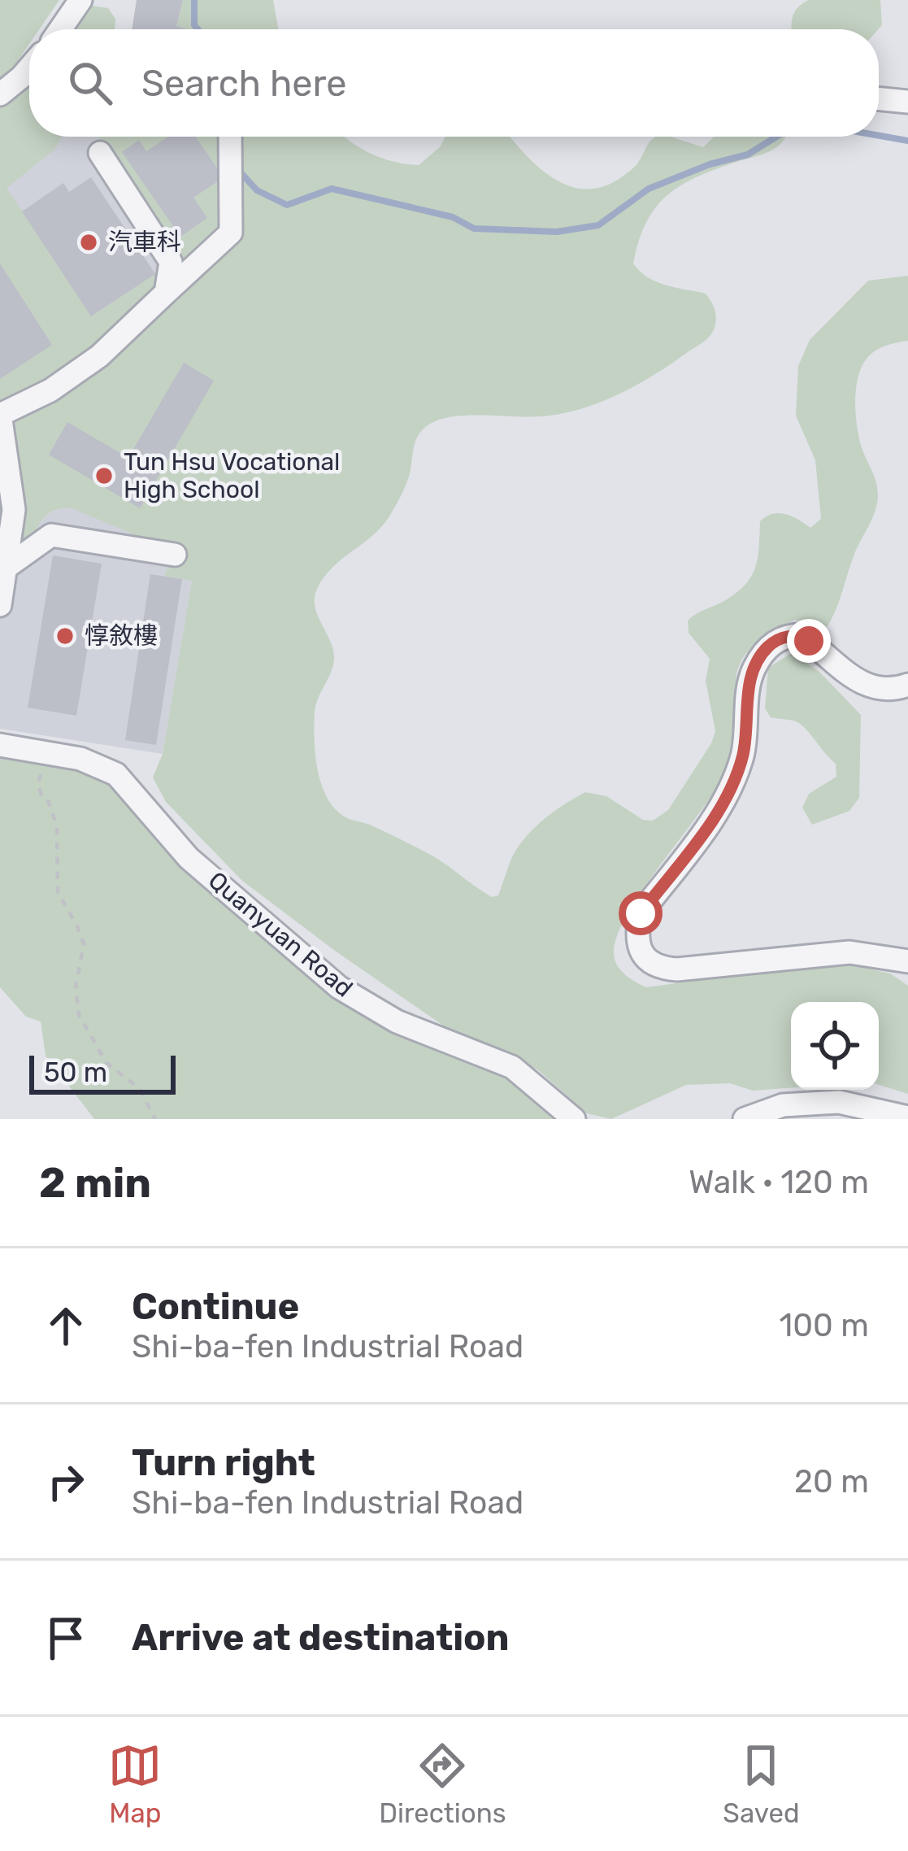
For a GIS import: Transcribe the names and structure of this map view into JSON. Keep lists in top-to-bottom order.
{
  "streets": {
    "street": ["Quanyuan Road"]
  },
  "places": ["汽車科", "Tun Hsu Vocational High School", "惇敘樓"],
  "scale_bar": "50 m",
  "page": {
    "search": "Search here",
    "scale": "50 m",
    "heading": ["2 min", "Walk · 120 m"],
    "list": [
      ["Continue", "Shi-ba-fen Industrial Road", "100 m"],
      ["Turn right", "Shi-ba-fen Industrial Road", "20 m"],
      "Arrive at destination"
    ],
    "nav": ["Map", "Directions", "Saved"]
  }
}
